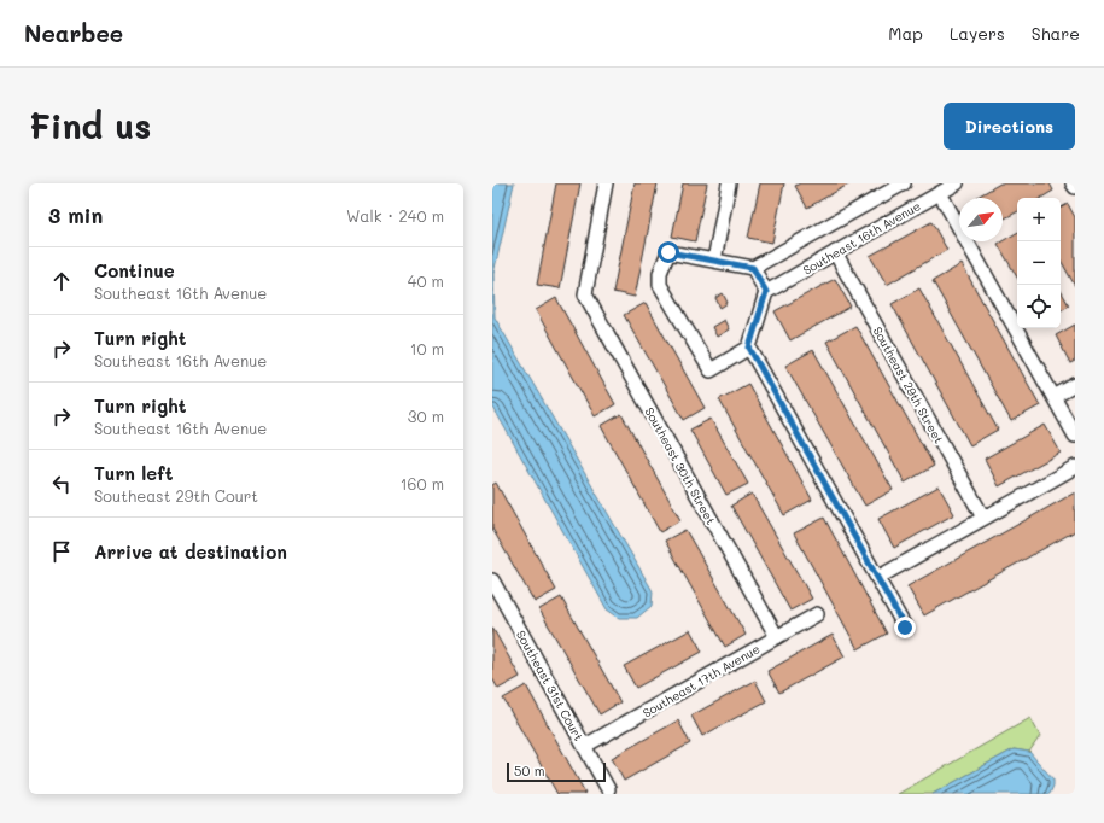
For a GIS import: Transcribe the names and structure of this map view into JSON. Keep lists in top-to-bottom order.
{
  "streets": {
    "street": [
      "Southeast 16th Avenue",
      "Southeast 29th Street",
      "Southeast 30th Street",
      "Southeast 17th Avenue",
      "Southeast 31st Court"
    ]
  },
  "crossings": [
    ["Southeast 16th Avenue", "Southeast 29th Street"],
    ["Southeast 30th Street", "Southeast 17th Avenue"],
    ["Southeast 17th Avenue", "Southeast 31st Court"]
  ],
  "scale_bar": "50 m",
  "north": "top right",
  "page": {
    "header": "Nearbee",
    "nav": ["Map", "Layers", "Share"],
    "buttons": "Directions",
    "title": "Find us",
    "heading": ["3 min", "Walk · 240 m"],
    "map_buttons": ["+", "−"],
    "list": [
      ["Continue", "Southeast 16th Avenue", "40 m"],
      ["Turn right", "Southeast 16th Avenue", "10 m"],
      ["Turn right", "Southeast 16th Avenue", "30 m"],
      ["Turn left", "Southeast 29th Court", "160 m"],
      "Arrive at destination"
    ],
    "scale": "50 m"
  }
}
